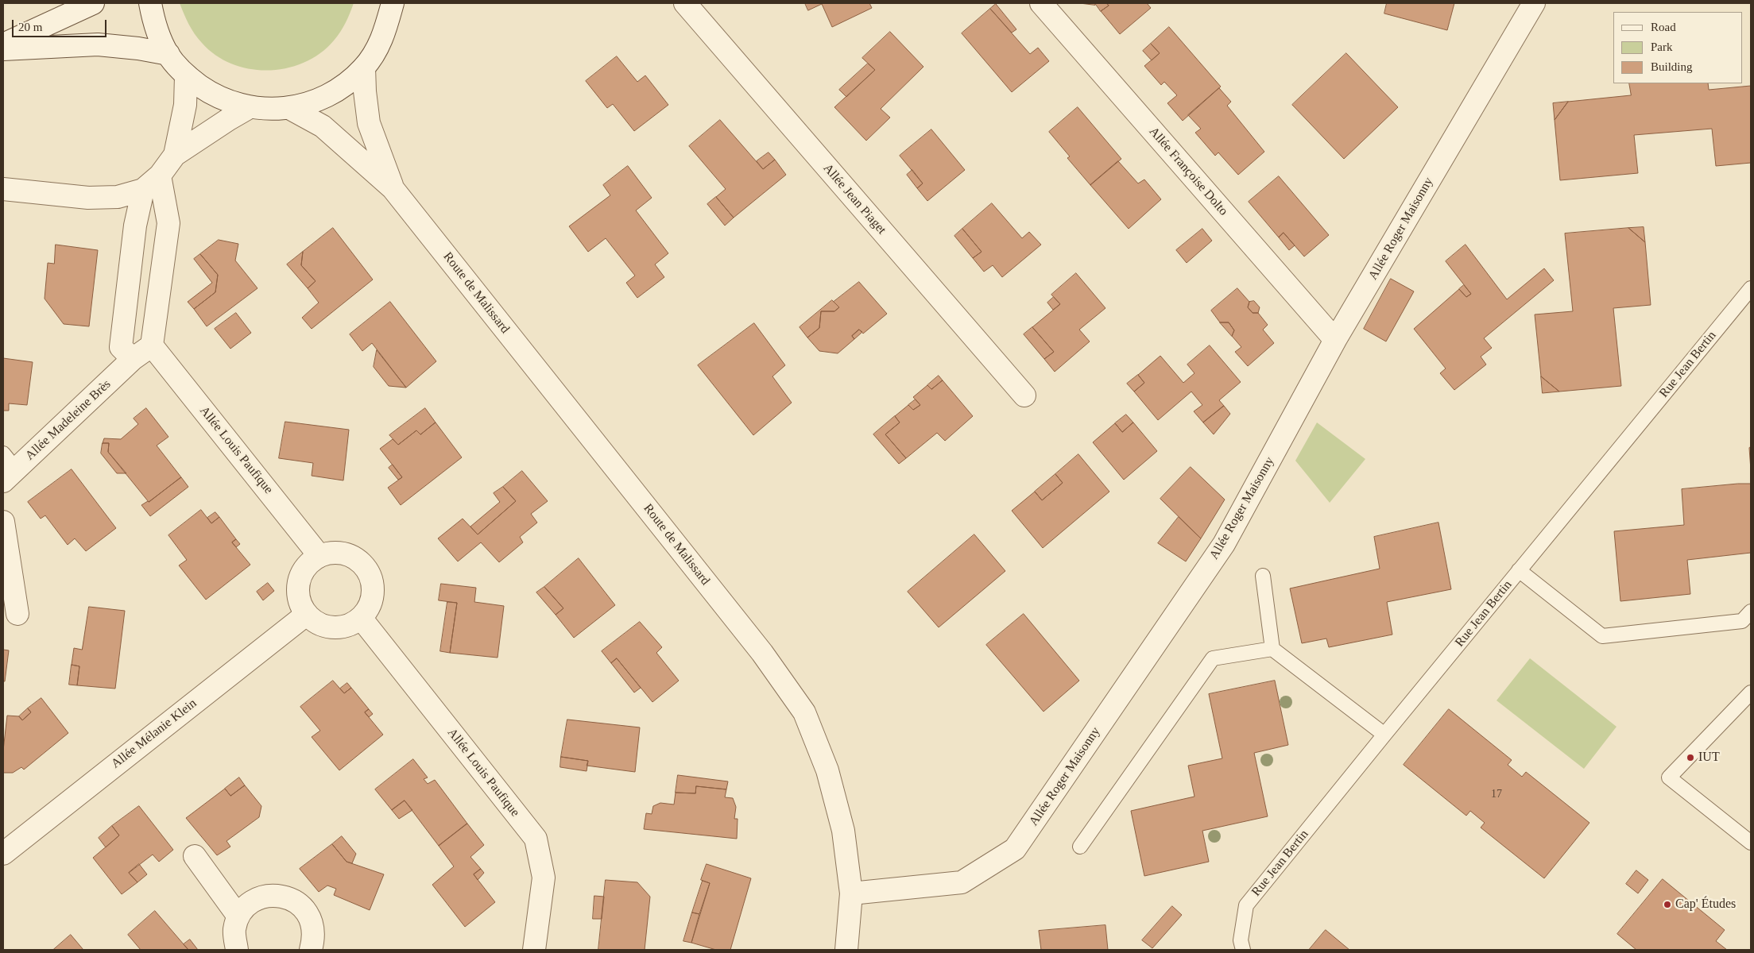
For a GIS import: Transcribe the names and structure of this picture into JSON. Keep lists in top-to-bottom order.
{
  "streets": {
    "street": [
      "Allée Françoise Dolto",
      "Allée Jean Piaget",
      "Allée Roger Maisonny",
      "Route de Malissard",
      "Allée Madeleine Brès",
      "Allée Louis Paufique",
      "Allée Mélanie Klein"
    ],
    "lane": ["Rue Jean Bertin"]
  },
  "crossings": [
    ["Allée Françoise Dolto", "Allée Roger Maisonny"],
    ["Allée Roger Maisonny", "Route de Malissard"],
    ["Allée Louis Paufique", "Allée Mélanie Klein"]
  ],
  "places": ["IUT", "Cap' Études"],
  "house_numbers": ["17"],
  "legend": ["Road", "Park", "Building"],
  "scale_bar": "20 m"
}
